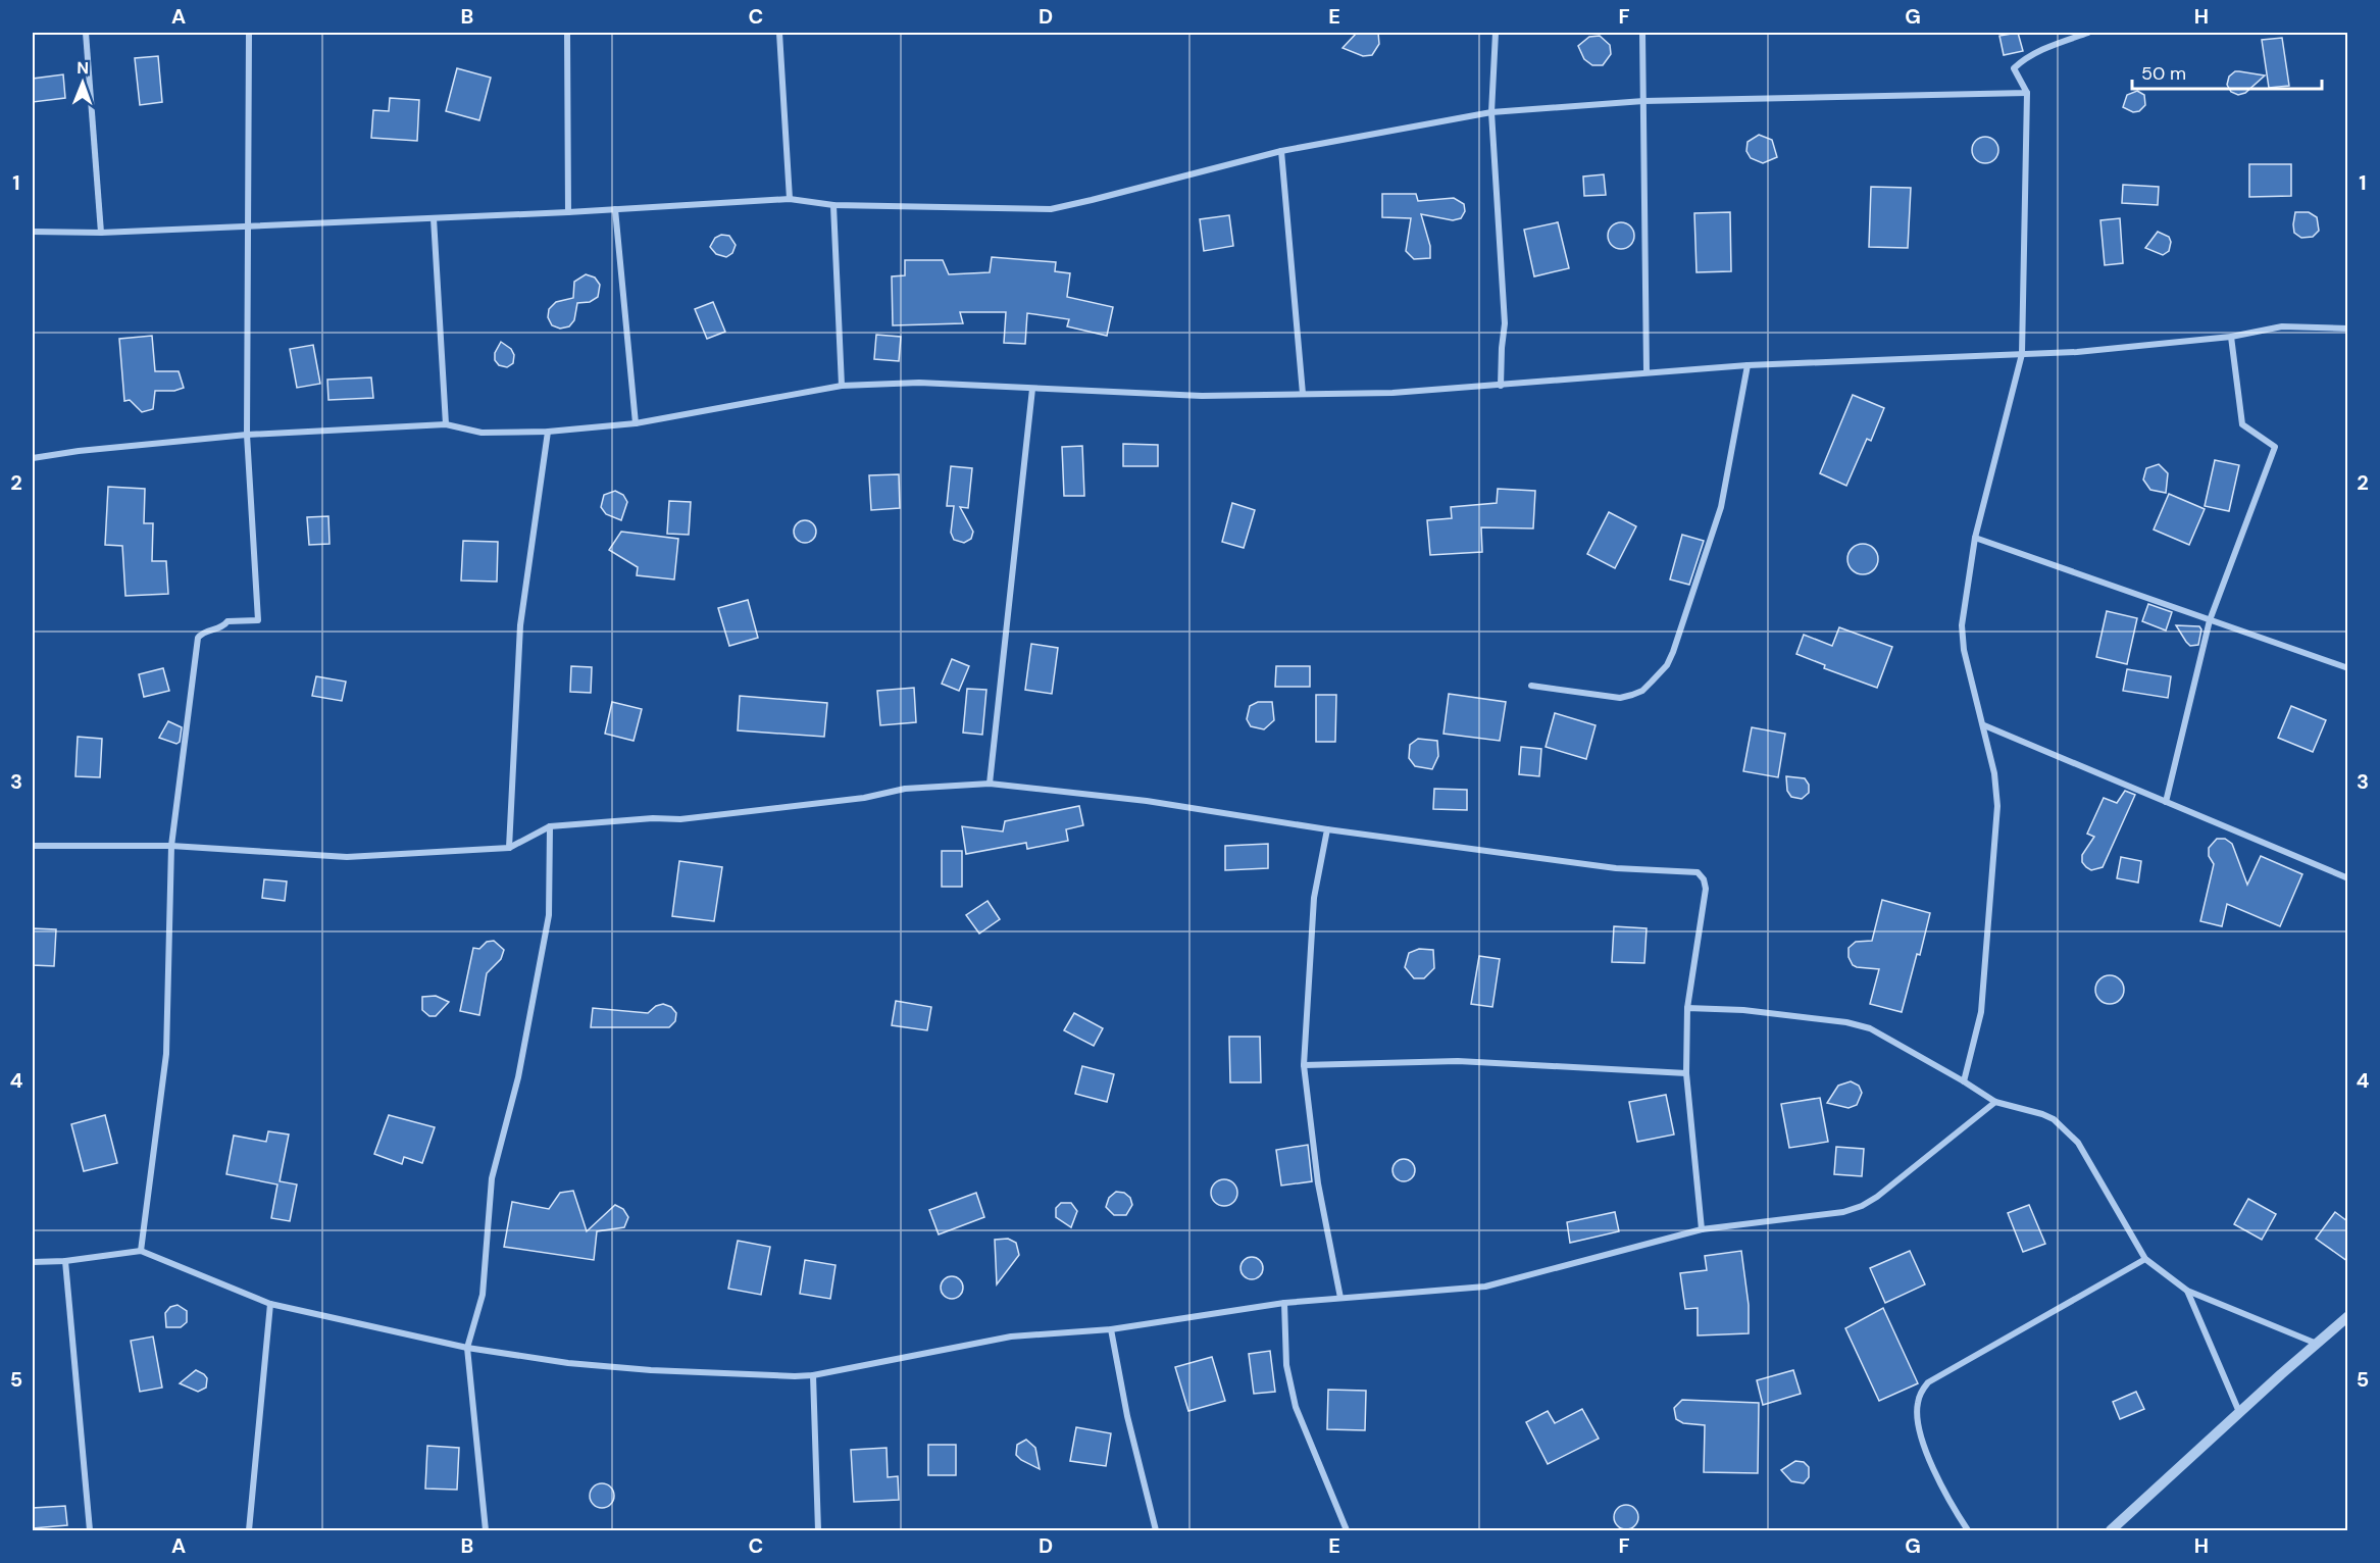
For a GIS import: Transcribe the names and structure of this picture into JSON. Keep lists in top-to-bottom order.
{
  "scale_bar": "50 m",
  "north": "top",
  "grid": {
    "columns": [
      "A",
      "B",
      "C",
      "D",
      "E",
      "F",
      "G",
      "H"
    ],
    "rows": [
      "1",
      "2",
      "3",
      "4",
      "5"
    ]
  }
}
